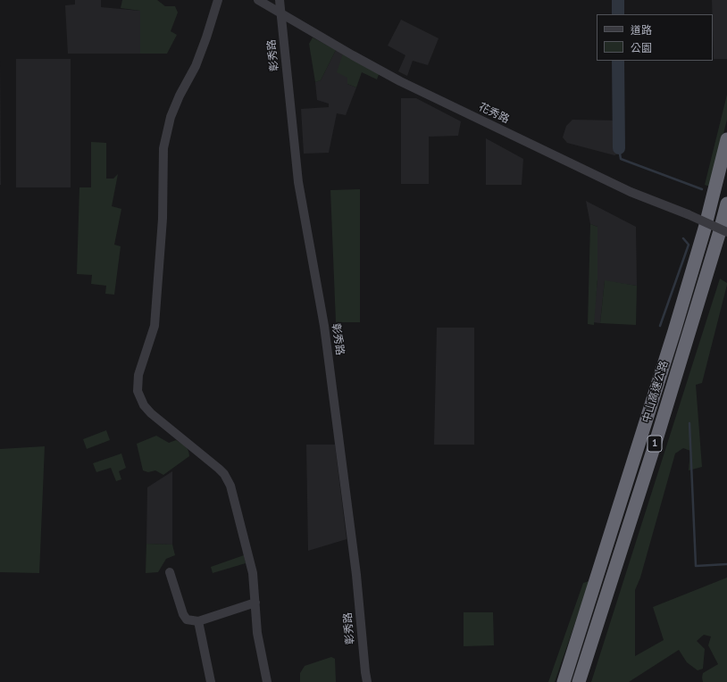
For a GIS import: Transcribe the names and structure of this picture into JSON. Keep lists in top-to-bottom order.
{
  "streets": {
    "highway": ["中山高速公路", "1"],
    "street": ["彰秀路", "花秀路"]
  },
  "crossings": [
    ["彰秀路", "花秀路"]
  ],
  "legend": ["道路", "公園"]
}
